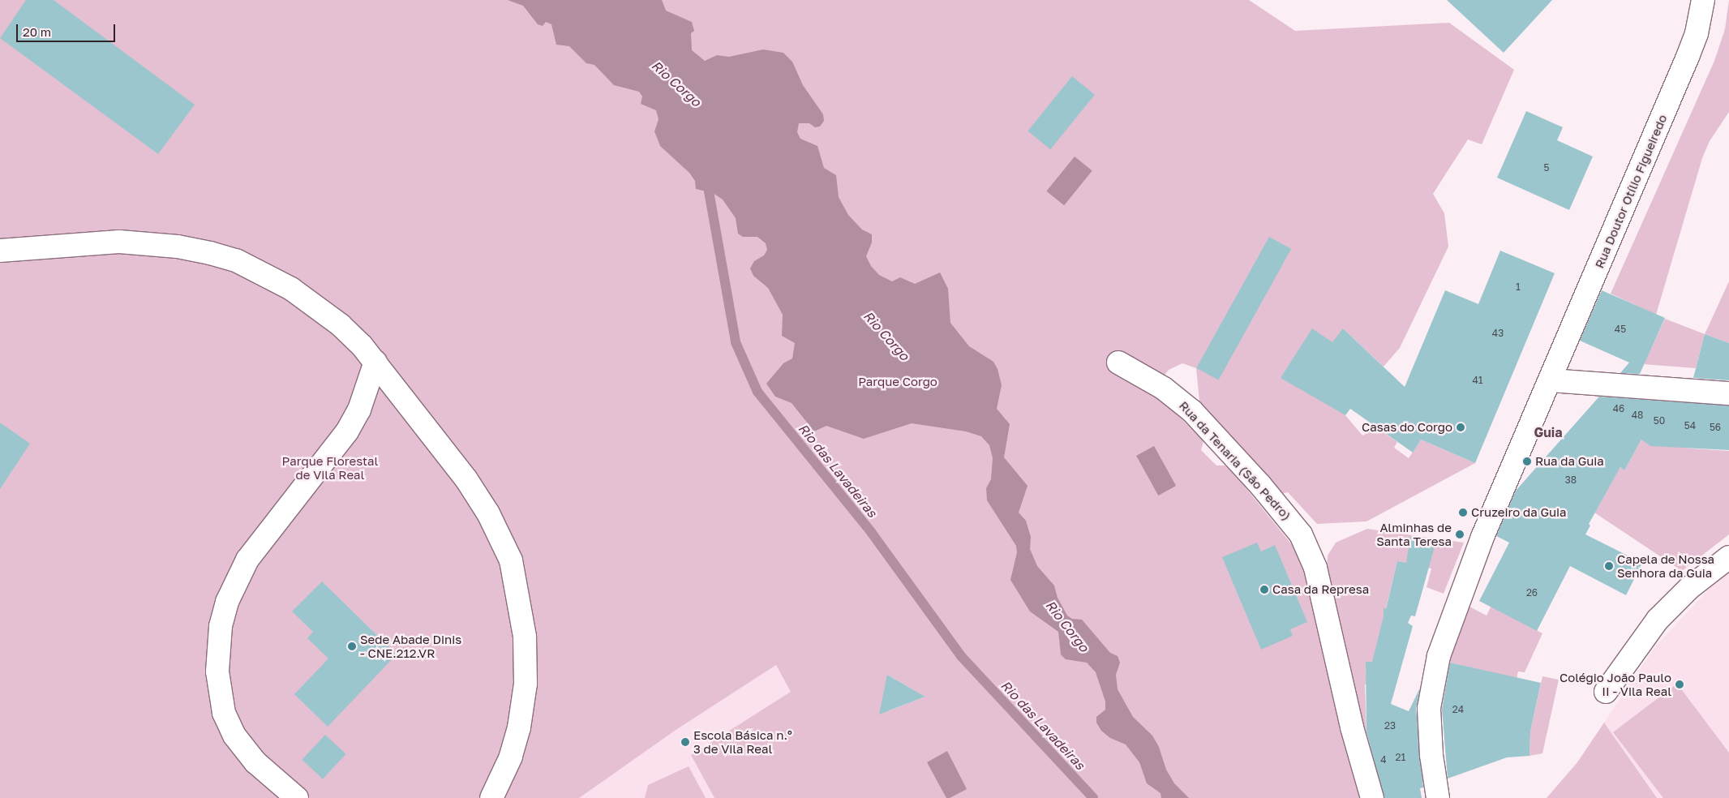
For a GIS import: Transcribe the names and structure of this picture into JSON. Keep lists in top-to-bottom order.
{
  "streets": {
    "street": ["Rua Doutor Otílio Figueiredo", "Rua da Tenaria (São Pedro)"]
  },
  "districts": ["Guia"],
  "water": ["Rio Corgo", "Rio das Lavadeiras"],
  "parks": ["Parque Corgo", "Parque Florestal de Vila Real"],
  "places": [
    "Casas do Corgo",
    "Rua da Guia",
    "Cruzeiro da Guia",
    "Alminhas de Santa Teresa",
    "Capela de Nossa Senhora da Guia",
    "Casa da Represa",
    "Sede Abade Dinis - CNE.212.VR",
    "Colégio João Paulo II - Vila Real",
    "Escola Básica n.º 3 de Vila Real"
  ],
  "house_numbers": [
    "5",
    "1",
    "45",
    "43",
    "41",
    "46",
    "48",
    "50",
    "54",
    "56",
    "38",
    "26",
    "24",
    "23",
    "21",
    "4"
  ],
  "scale_bar": "20 m"
}
